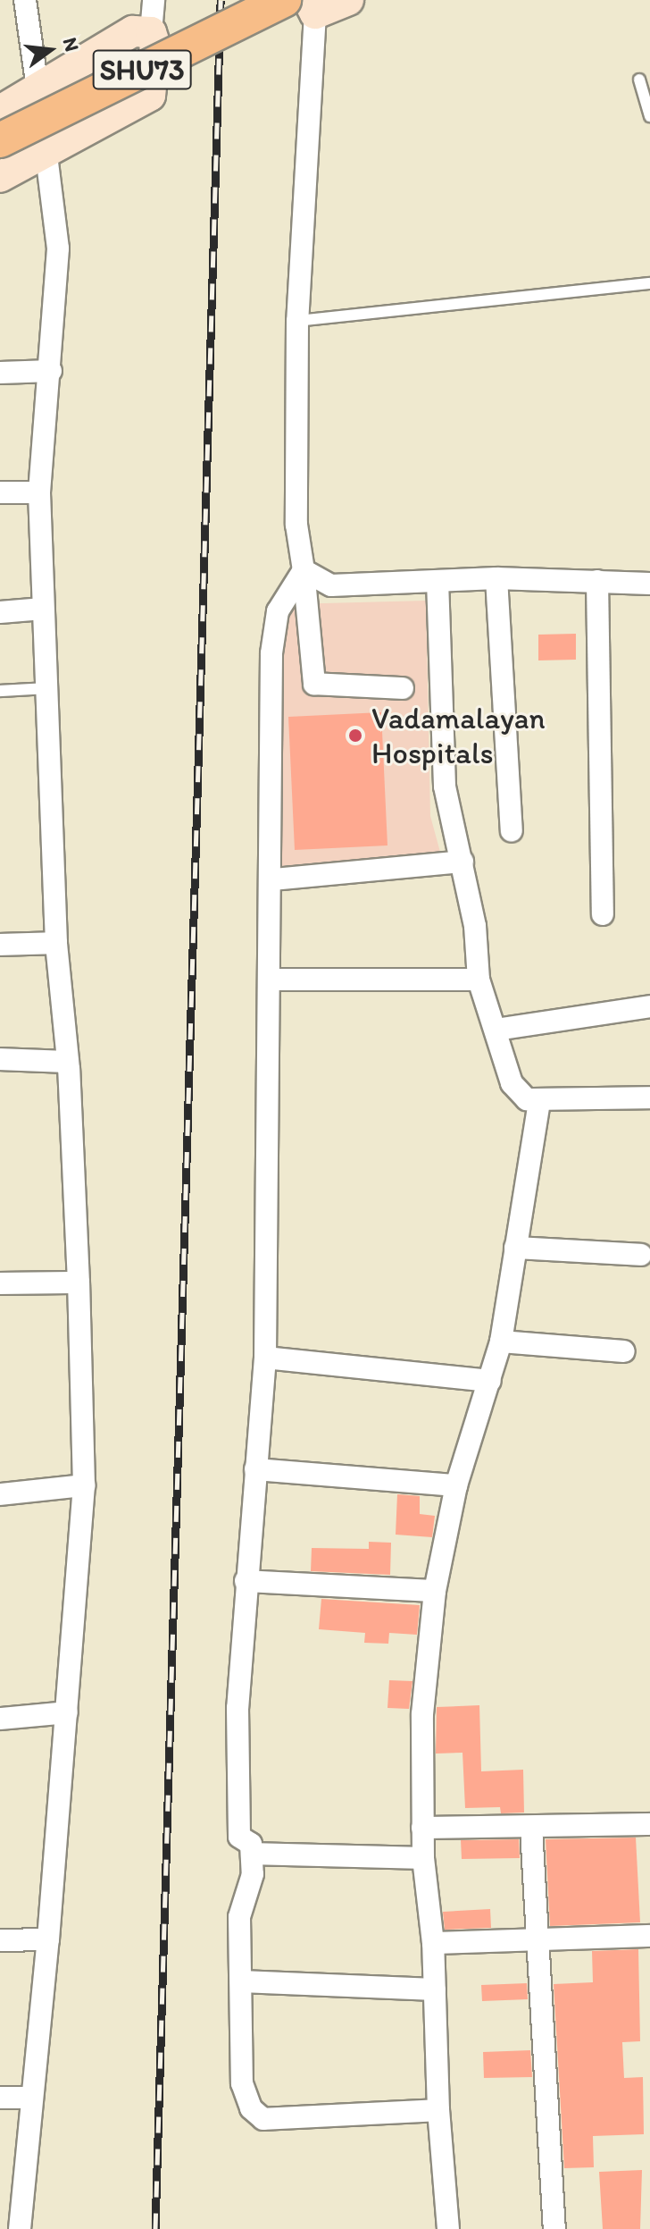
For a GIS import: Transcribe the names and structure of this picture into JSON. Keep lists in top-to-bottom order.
{
  "streets": {
    "main road": ["SHU73"]
  },
  "places": ["Vadamalayan Hospitals"],
  "north": "right"
}
